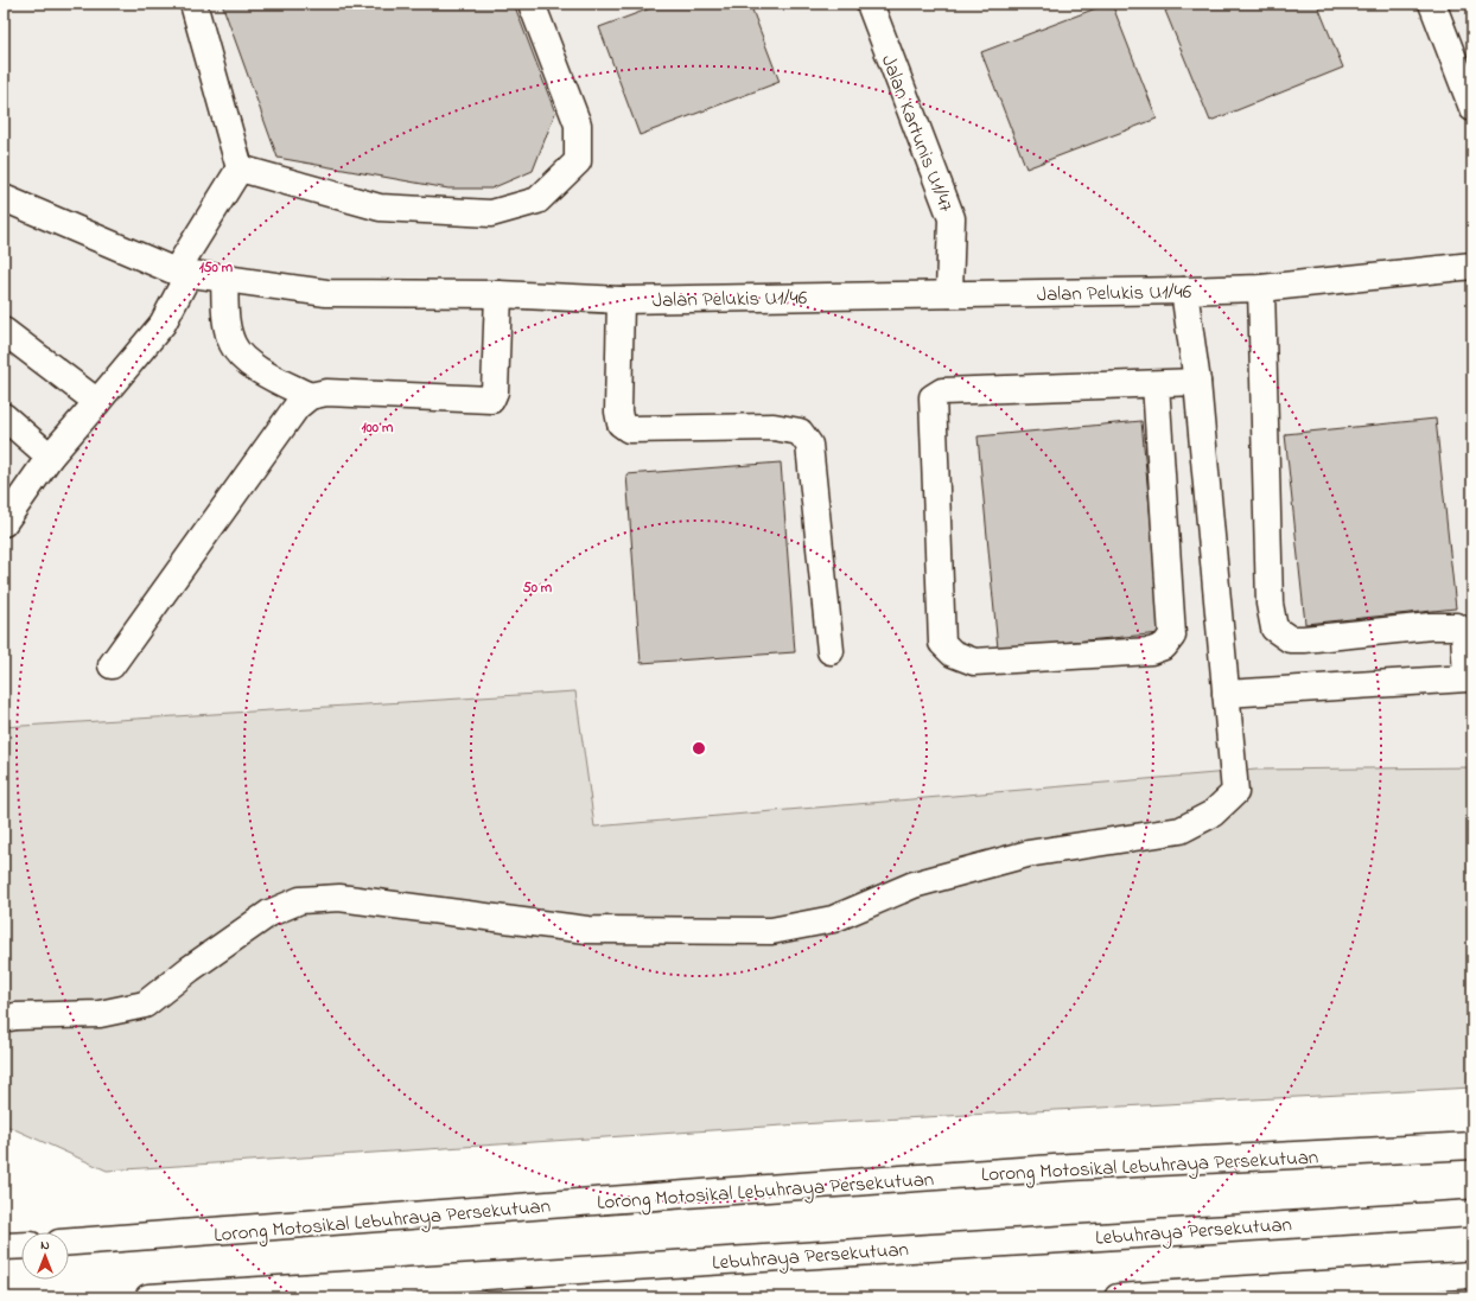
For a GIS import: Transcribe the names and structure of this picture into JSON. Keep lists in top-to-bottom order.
{
  "streets": {
    "main road": [
      "Jalan Kartunis U1/47",
      "Jalan Pelukis U1/46",
      "Lorong Motosikal Lebuhraya Persekutuan",
      "Lebuhraya Persekutuan"
    ]
  },
  "crossings": [
    ["Jalan Kartunis U1/47", "Jalan Pelukis U1/46"]
  ],
  "north": "top",
  "rings": ["150 m", "100 m", "50 m"]
}
